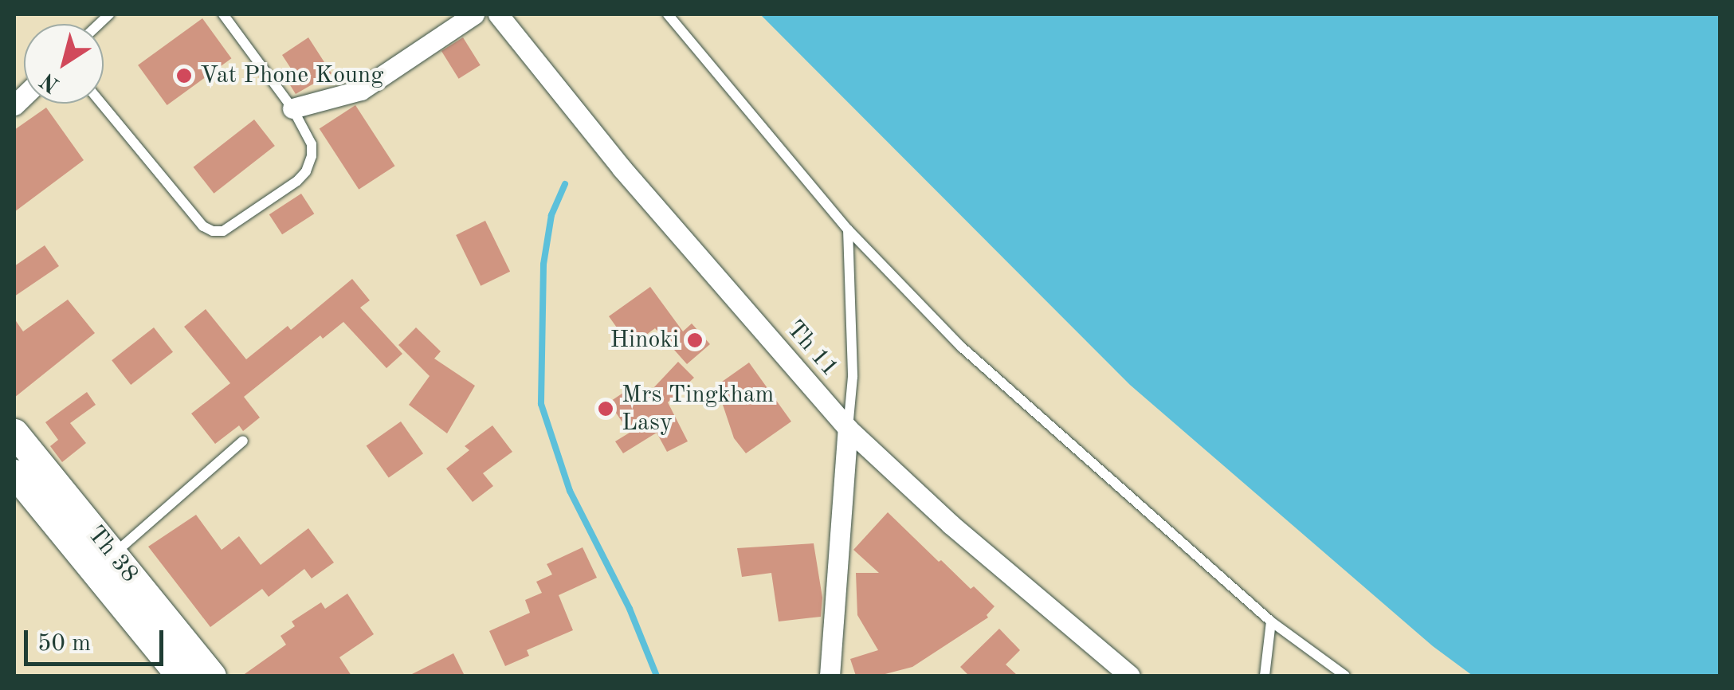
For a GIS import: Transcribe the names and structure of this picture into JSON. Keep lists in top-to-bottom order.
{
  "streets": {
    "street": ["Th 11", "Th 38"]
  },
  "places": ["Vat Phone Koung", "Hinoki", "Mrs Tingkham Lasy"],
  "scale_bar": "50 m",
  "north": "bottom left"
}
